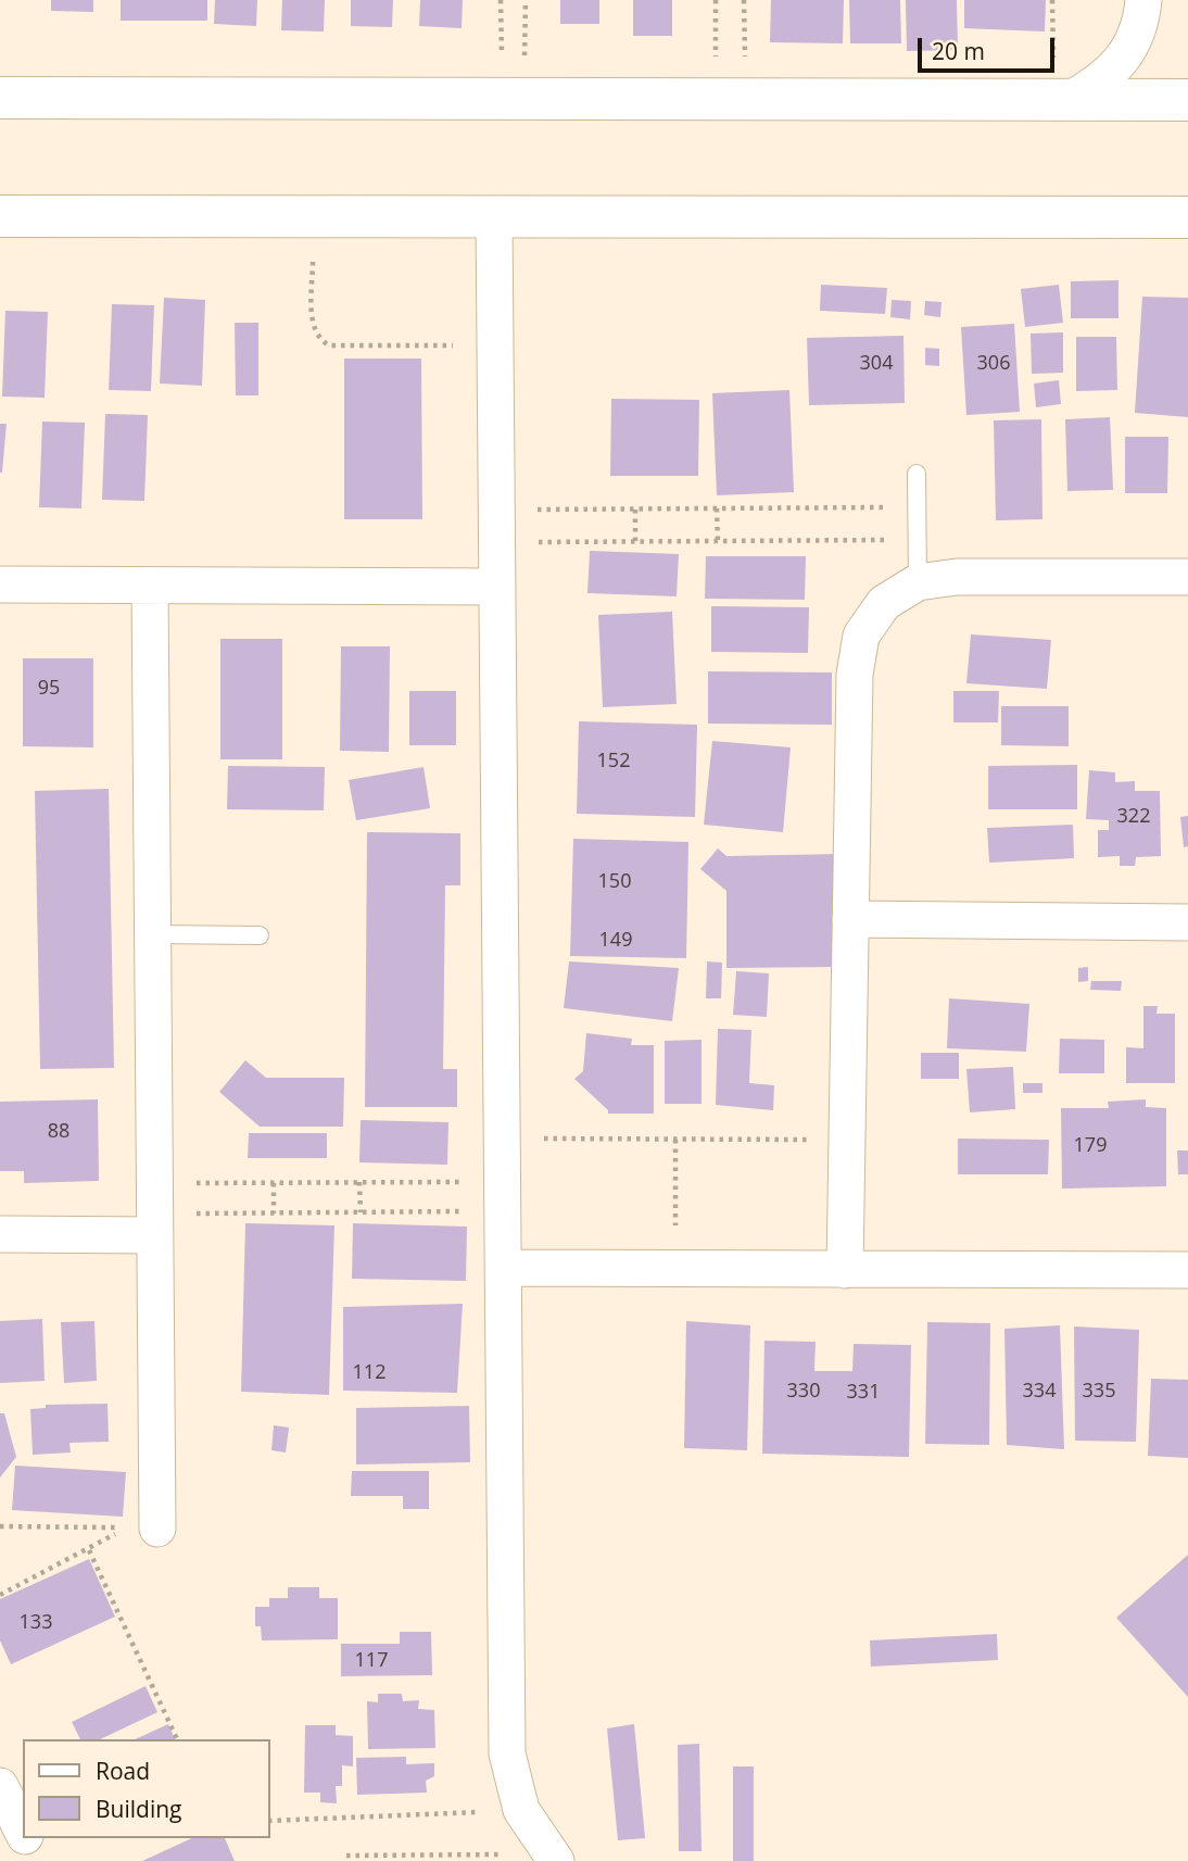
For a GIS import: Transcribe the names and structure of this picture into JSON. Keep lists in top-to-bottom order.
{
  "house_numbers": [
    "304",
    "306",
    "95",
    "152",
    "322",
    "150",
    "149",
    "88",
    "179",
    "112",
    "330",
    "334",
    "335",
    "331",
    "133",
    "117"
  ],
  "legend": ["Road", "Building"],
  "scale_bar": "20 m"
}
